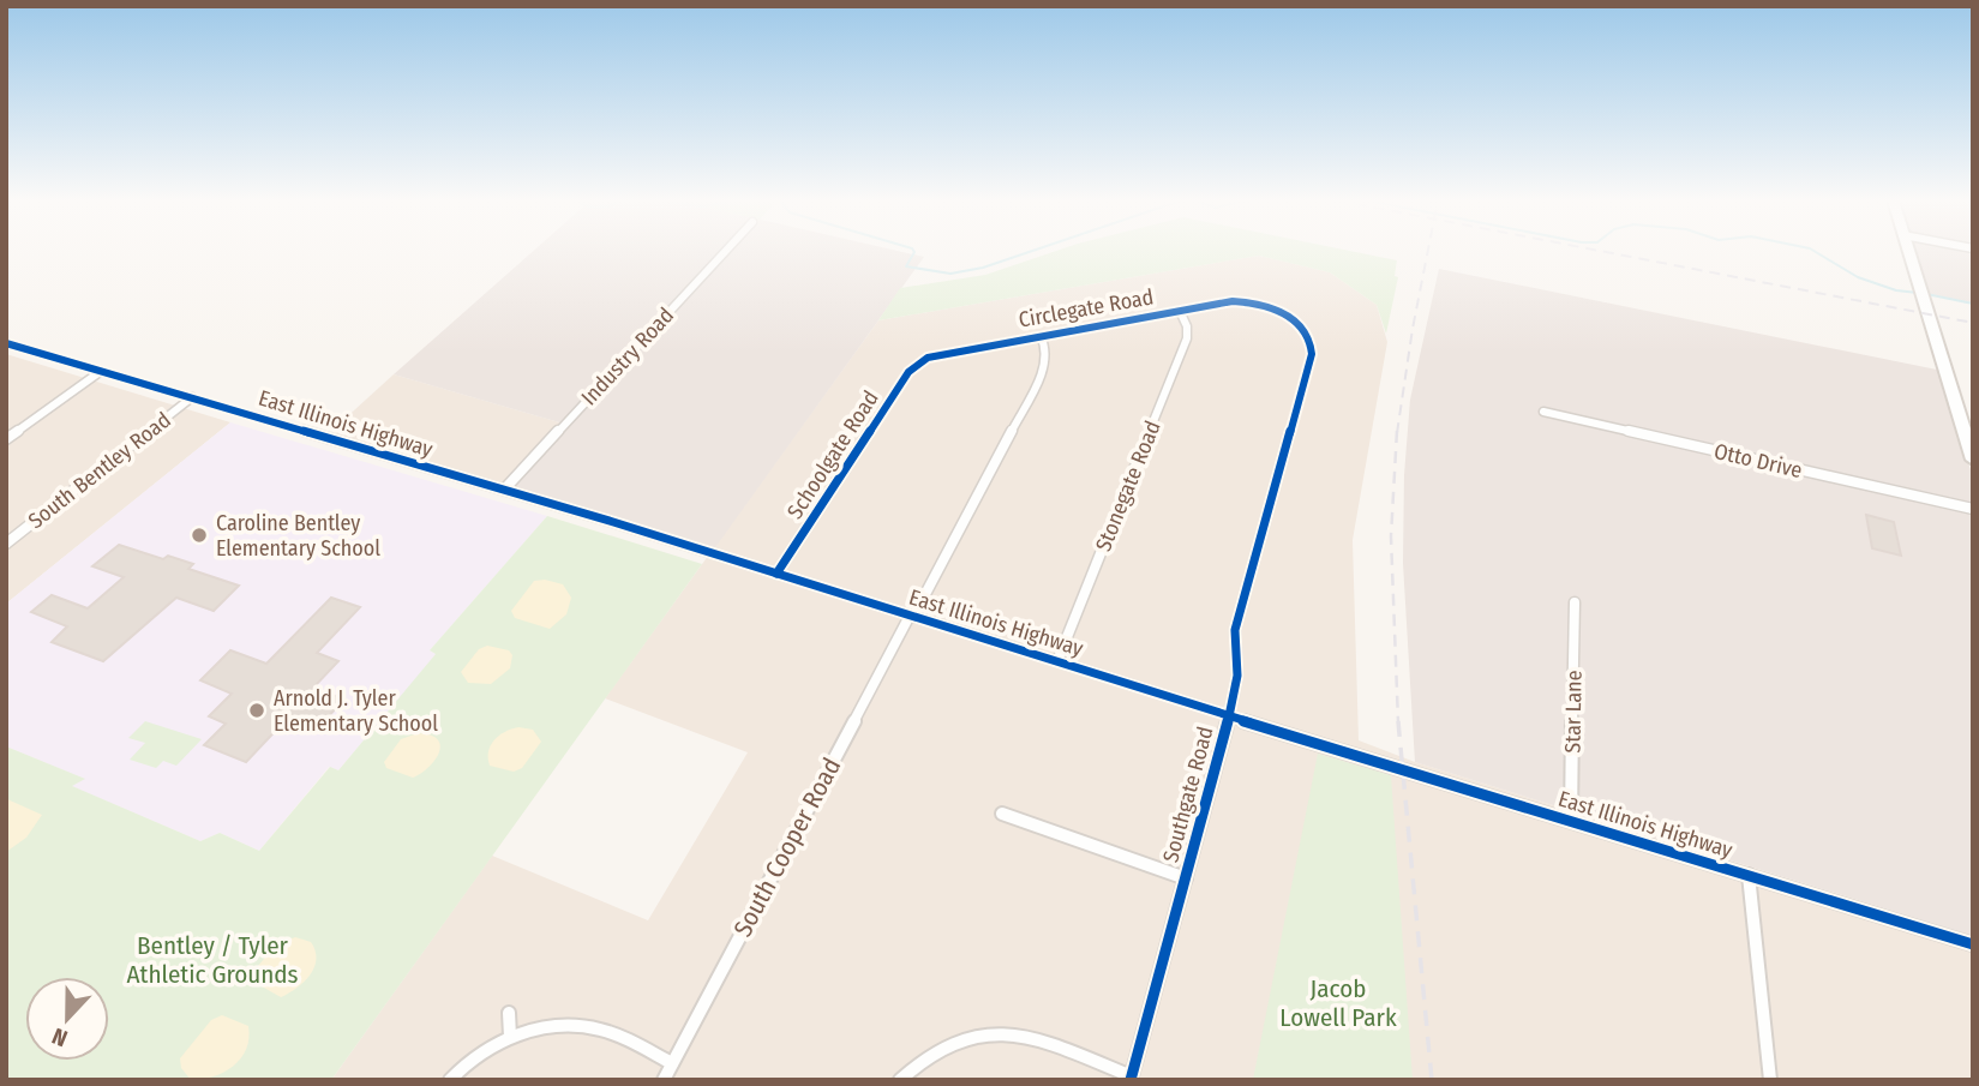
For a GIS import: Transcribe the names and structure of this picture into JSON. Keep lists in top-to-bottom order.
{
  "streets": {
    "street": [
      "Circlegate Road",
      "Industry Road",
      "East Illinois Highway",
      "Schoolgate Road",
      "Otto Drive",
      "South Bentley Road",
      "Stonegate Road",
      "Star Lane",
      "Southgate Road",
      "South Cooper Road"
    ]
  },
  "crossings": [
    ["Circlegate Road", "Schoolgate Road"],
    ["Circlegate Road", "Stonegate Road"],
    ["Circlegate Road", "Southgate Road"],
    ["Circlegate Road", "South Cooper Road"],
    ["Industry Road", "East Illinois Highway"],
    ["East Illinois Highway", "Schoolgate Road"],
    ["East Illinois Highway", "South Bentley Road"],
    ["East Illinois Highway", "Stonegate Road"],
    ["East Illinois Highway", "Star Lane"],
    ["East Illinois Highway", "Southgate Road"],
    ["East Illinois Highway", "South Cooper Road"]
  ],
  "parks": ["Bentley / Tyler Athletic Grounds", "Jacob Lowell Park"],
  "places": ["Caroline Bentley Elementary School", "Arnold J. Tyler Elementary School"],
  "north": "bottom"
}
